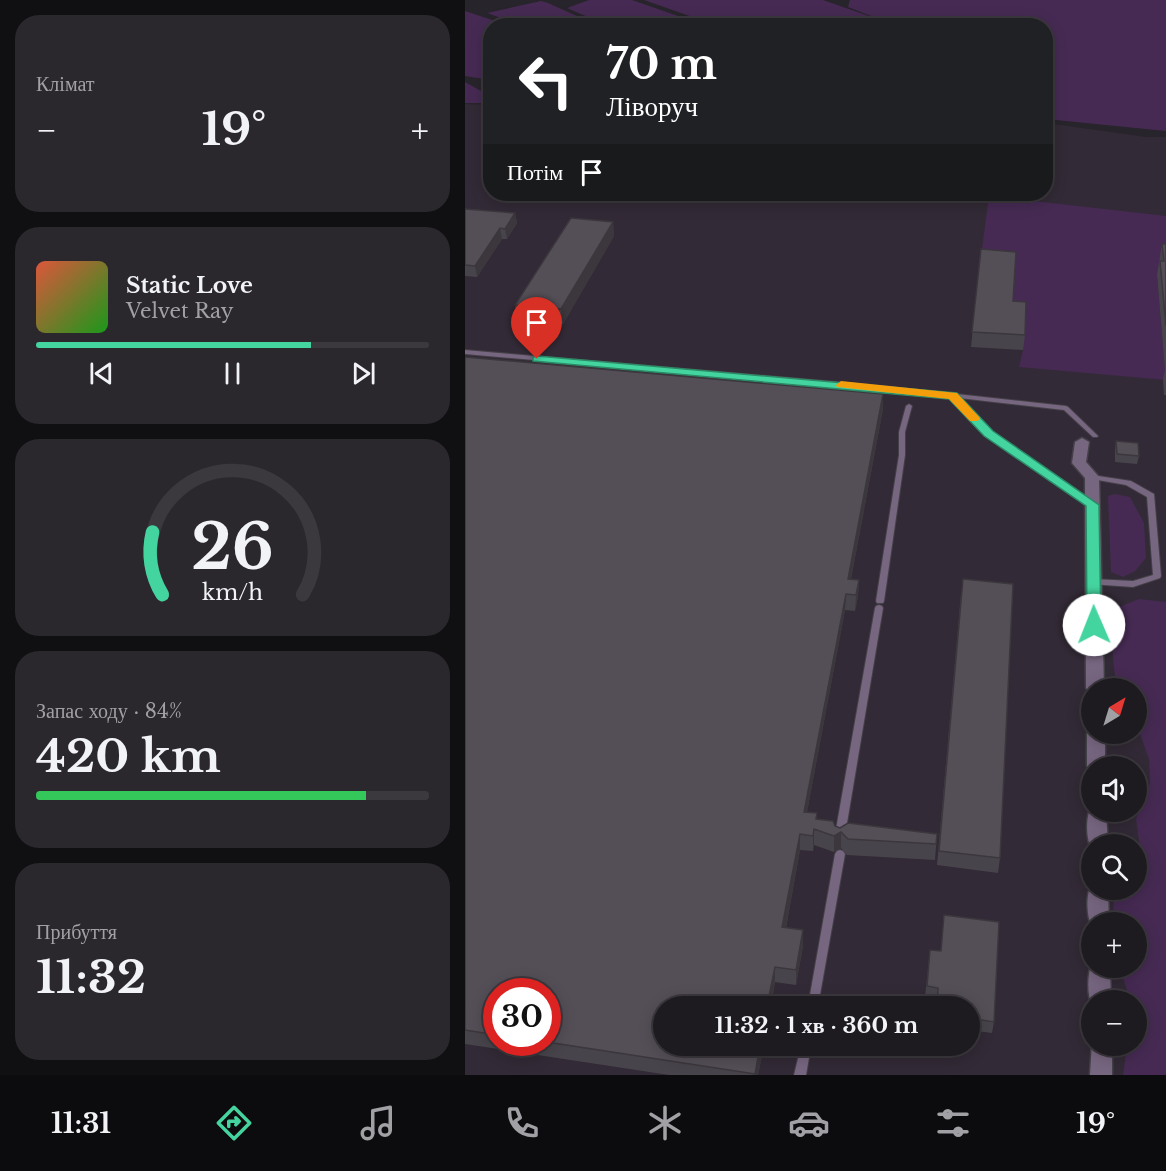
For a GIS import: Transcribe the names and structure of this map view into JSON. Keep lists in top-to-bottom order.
{
  "north": "top right",
  "page": {
    "tile": [
      "Клімат",
      ["Запас ходу · 84%", "420 km"],
      ["Прибуття", "11:32"]
    ],
    "turn": ["70 m", "Ліворуч"],
    "heat": ["−", "19°", "+"],
    "then": "Потім",
    "song": ["Static Love", "Velvet Ray"],
    "map_buttons": ["+", "−"],
    "limit": "30",
    "trip": "11:32 · 1 хв · 360 m",
    "tabs": ["11:31", "19°"],
    "gauge": ["26", "km/h"]
  }
}
